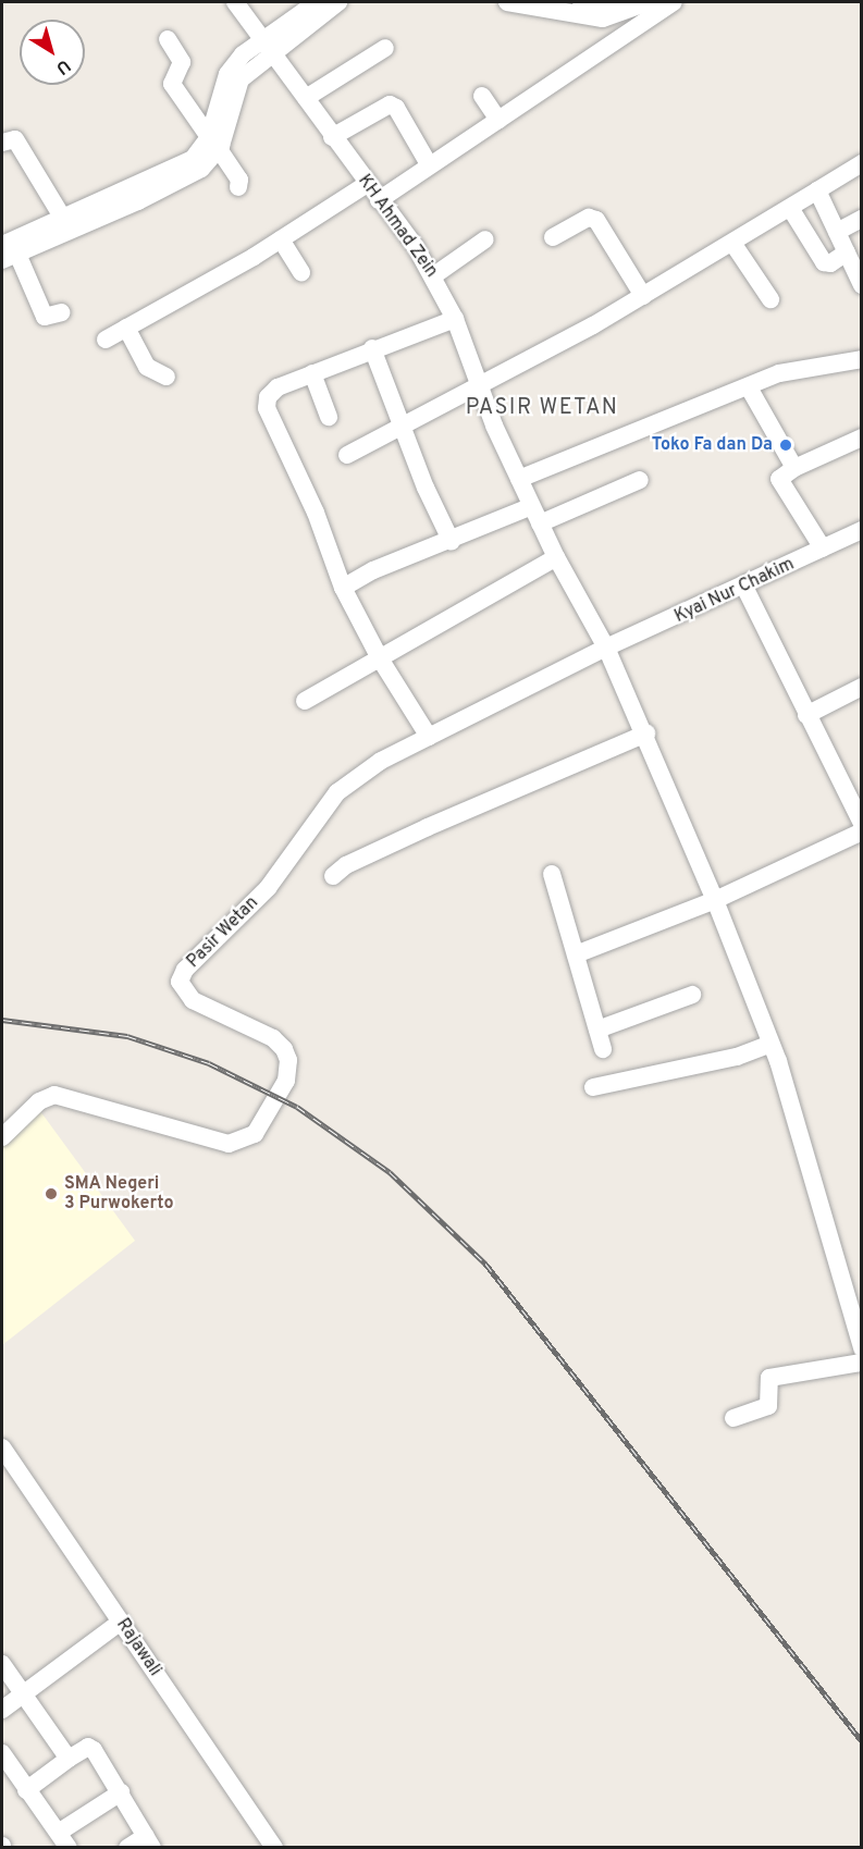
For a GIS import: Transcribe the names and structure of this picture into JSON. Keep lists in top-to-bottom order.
{
  "streets": {
    "street": [
      "KH Ahmad Zein",
      "Kyai Nur Chakim",
      "Pasir Wetan",
      "Rajawali"
    ]
  },
  "crossings": [
    ["KH Ahmad Zein", "Kyai Nur Chakim"],
    ["KH Ahmad Zein", "Pasir Wetan"],
    ["Kyai Nur Chakim", "Pasir Wetan"]
  ],
  "districts": ["PASIR WETAN"],
  "places": ["Toko Fa dan Da", "SMA Negeri 3 Purwokerto"],
  "north": "bottom right"
}
